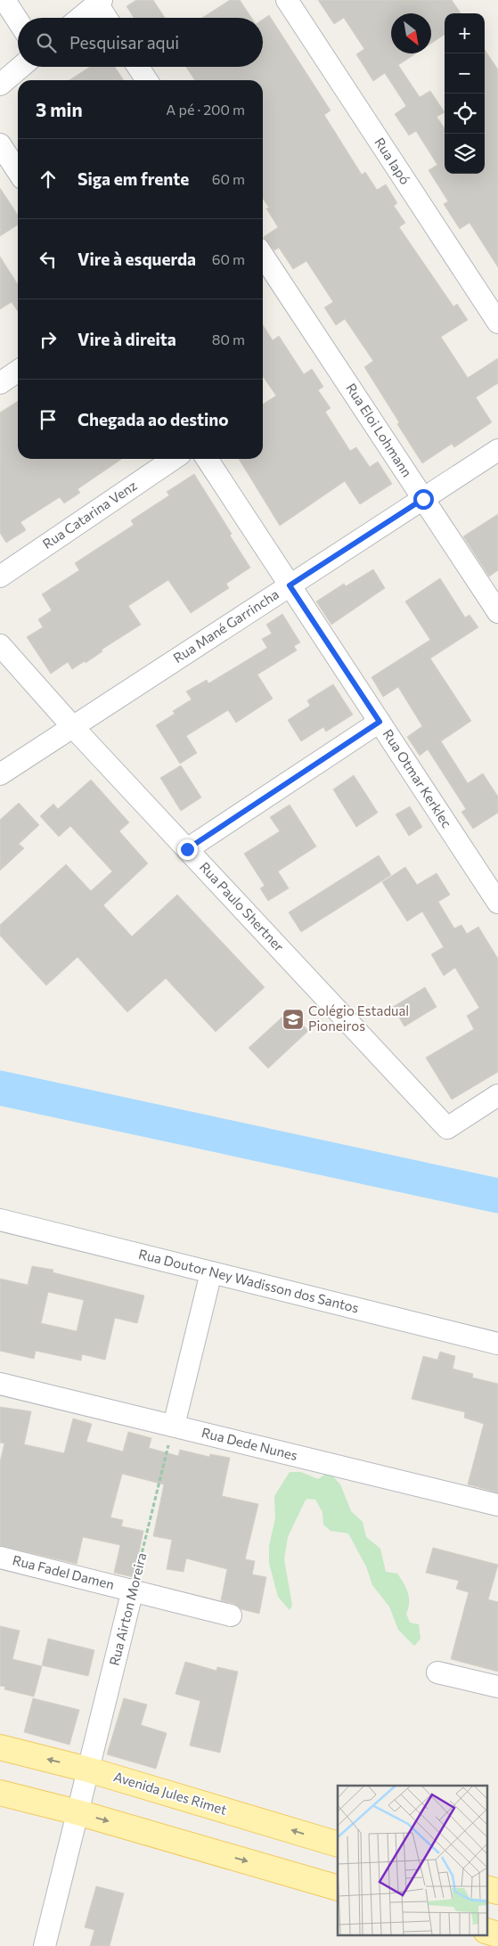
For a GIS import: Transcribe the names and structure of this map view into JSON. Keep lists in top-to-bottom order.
{
  "streets": {
    "main road": ["Avenida Jules Rimet"],
    "street": [
      "Rua Iapó",
      "Rua Eloi Lohmann",
      "Rua Catarina Venz",
      "Rua Mané Garrincha",
      "Rua Otmar Kerklec",
      "Rua Paulo Shertner",
      "Rua Doutor Ney Wadisson dos Santos",
      "Rua Dede Nunes",
      "Rua Fadel Damen",
      "Rua Airton Moreira"
    ]
  },
  "crossings": [
    ["Rua Eloi Lohmann", "Rua Mané Garrincha"],
    ["Rua Mané Garrincha", "Rua Otmar Kerklec"],
    ["Rua Mané Garrincha", "Rua Paulo Shertner"],
    ["Rua Dede Nunes", "Rua Airton Moreira"],
    ["Rua Fadel Damen", "Rua Airton Moreira"],
    ["Rua Airton Moreira", "Avenida Jules Rimet"]
  ],
  "places": {
    "school or university": ["Colégio Estadual Pioneiros"]
  },
  "north": "bottom right",
  "page": {
    "map_buttons": ["+", "−"],
    "search": "Pesquisar aqui",
    "heading": ["3 min", "A pé · 200 m"],
    "list": [
      ["Siga em frente", "60 m"],
      ["Vire à esquerda", "60 m"],
      ["Vire à direita", "80 m"],
      "Chegada ao destino"
    ]
  }
}
